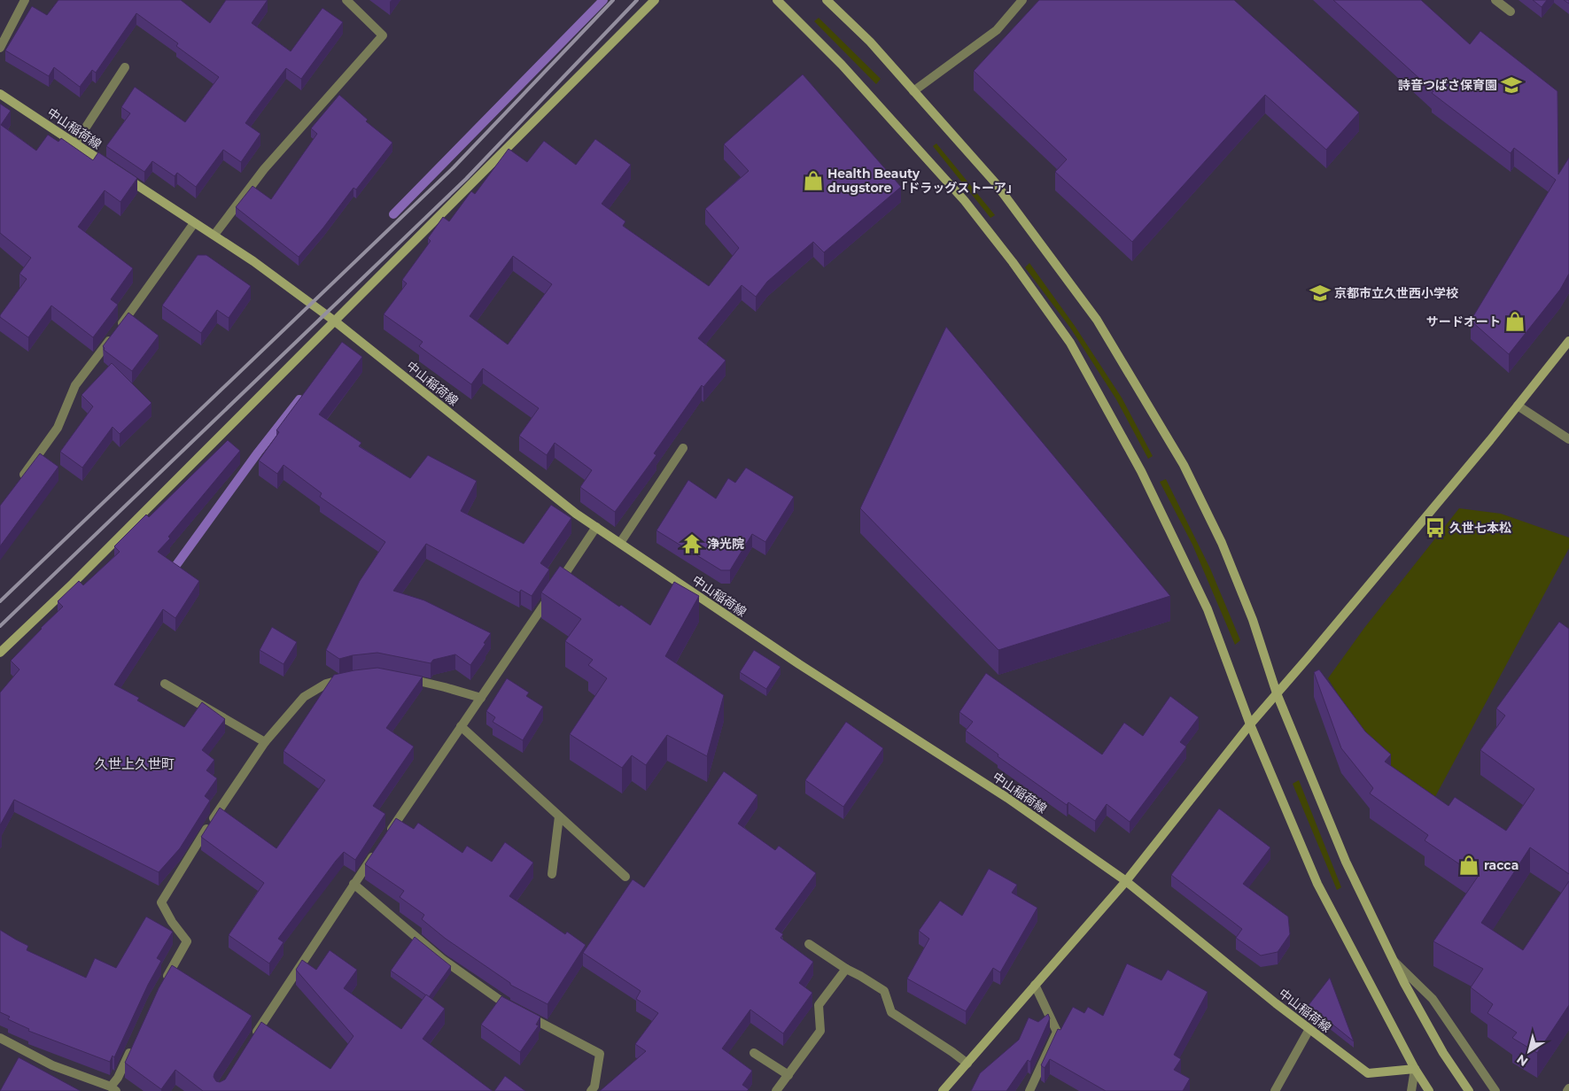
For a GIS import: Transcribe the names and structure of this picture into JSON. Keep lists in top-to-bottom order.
{
  "streets": {
    "street": ["中山稲荷線"]
  },
  "districts": ["久世上久世町"],
  "places": {
    "school or university": ["詩音つばさ保育園", "京都市立久世西小学校"],
    "shop": ["Health Beauty drugstore 「ドラッグストーア」", "サードオート", "racca"],
    "bus stop": ["久世七本松"],
    "temple": ["浄光院"]
  },
  "north": "bottom left"
}
